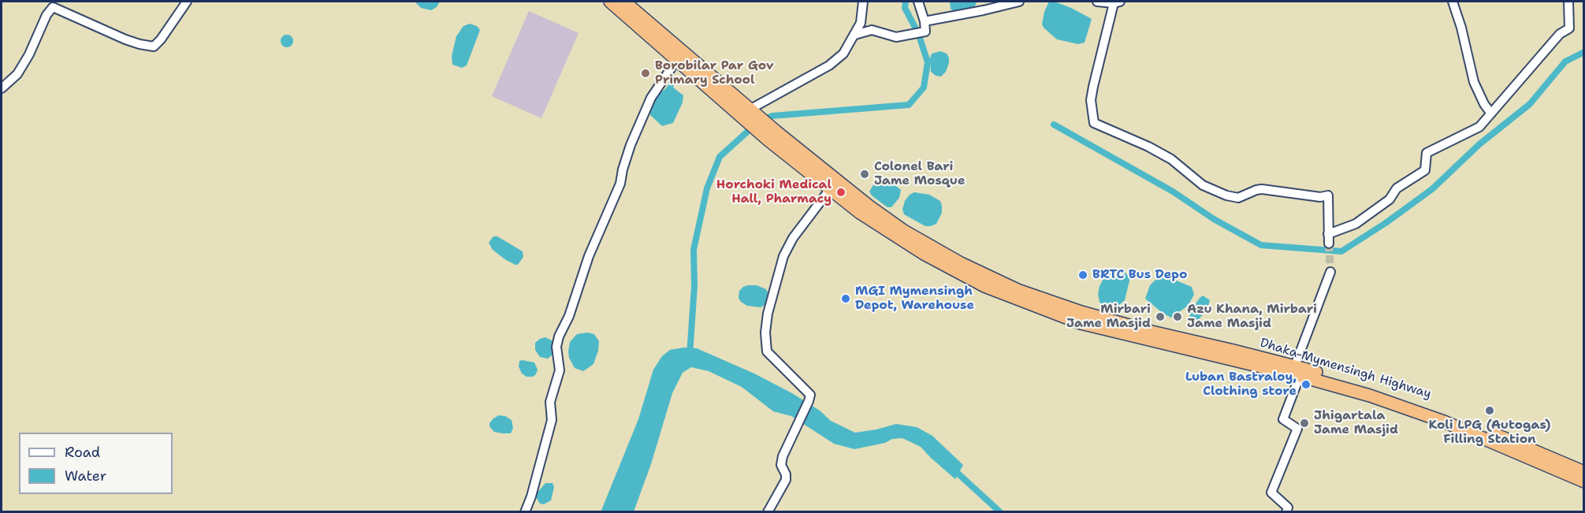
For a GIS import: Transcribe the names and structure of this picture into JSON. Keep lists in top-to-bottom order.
{
  "streets": {
    "highway": ["Dhaka-Mymensingh Highway"]
  },
  "places": [
    "Borobilar Par Gov Primary School",
    "Colonel Bari Jame Mosque",
    "Horchoki Medical Hall, Pharmacy",
    "BRTC Bus Depo",
    "MGI Mymensingh Depot, Warehouse",
    "Mirbari Jame Masjid",
    "Azu Khana, Mirbari Jame Masjid",
    "Luban Bastraloy, Clothing store",
    "Koli LPG (Autogas) Filling Station",
    "Jhigartala Jame Masjid"
  ],
  "legend": ["Road", "Water"]
}
